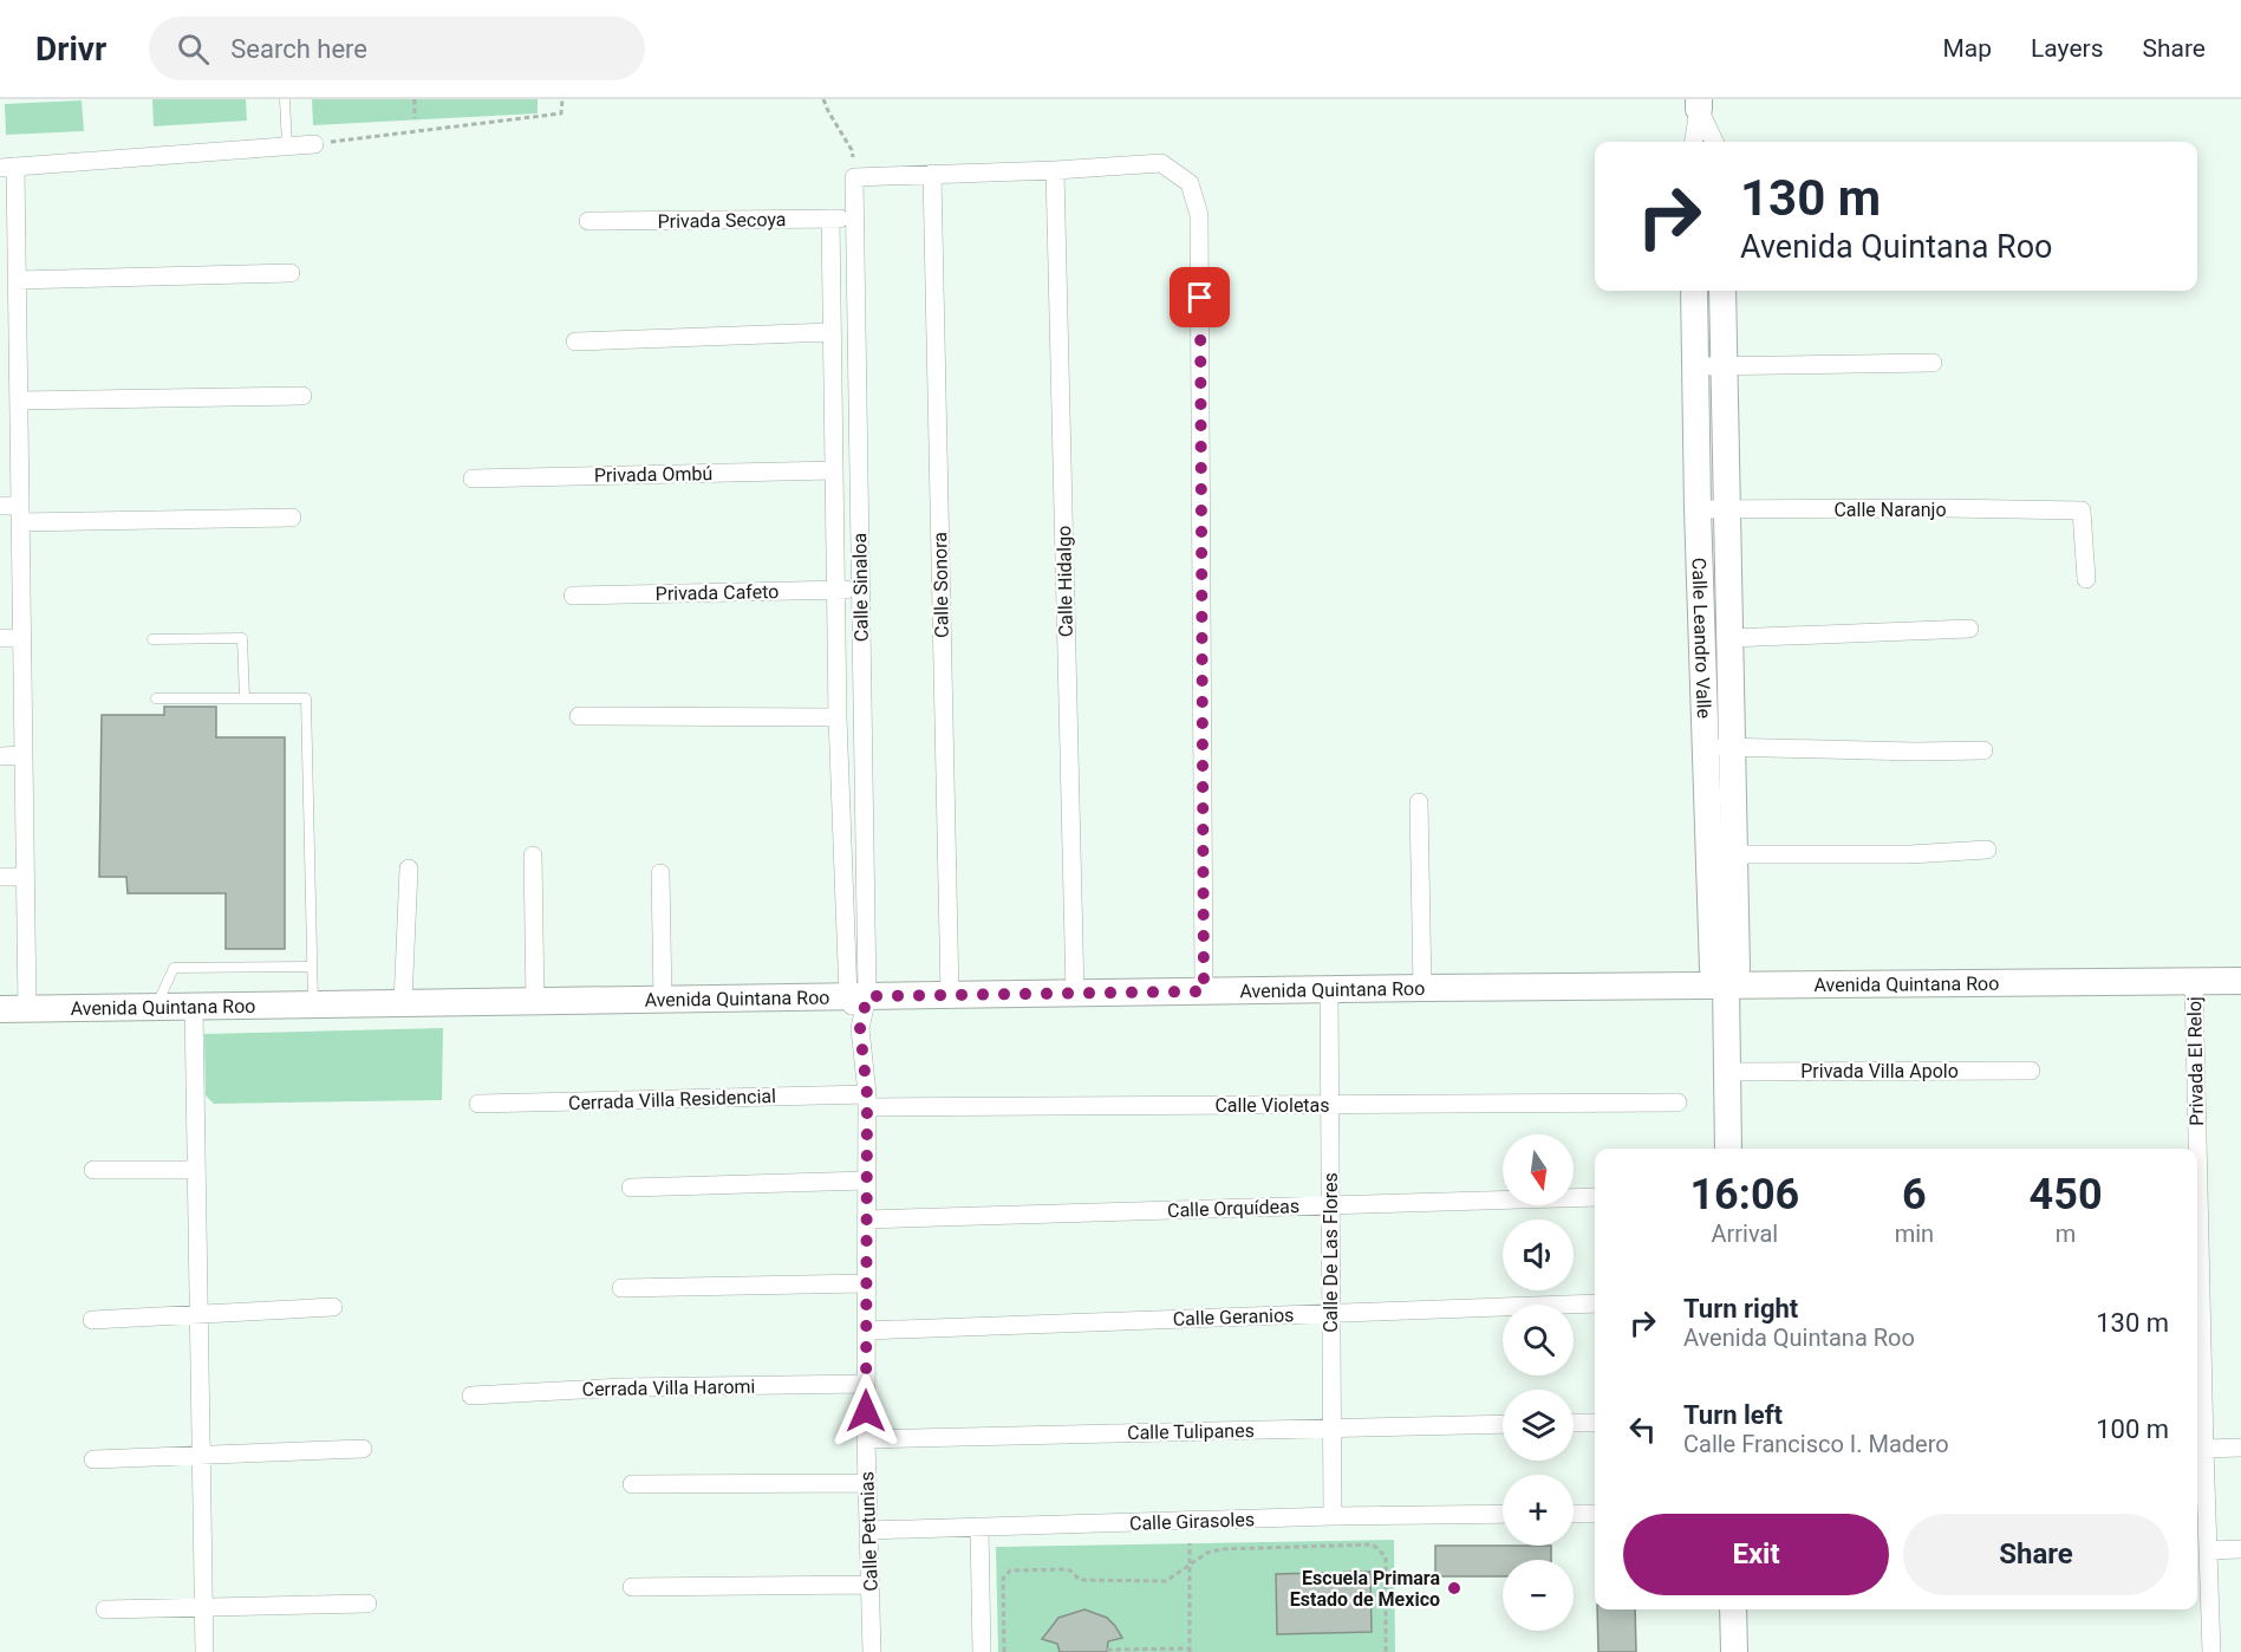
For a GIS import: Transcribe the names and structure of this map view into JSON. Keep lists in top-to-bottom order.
{
  "streets": {
    "main road": ["Calle Leandro Valle", "Avenida Quintana Roo"],
    "street": [
      "Privada Secoya",
      "Privada Ombú",
      "Calle Naranjo",
      "Calle Hidalgo",
      "Calle Sonora",
      "Calle Sinaloa",
      "Privada Cafeto",
      "Privada El Reloj",
      "Privada Villa Apolo",
      "Cerrada Villa Residencial",
      "Calle Violetas",
      "Calle Orquídeas",
      "Calle De Las Flores",
      "Calle Geranios",
      "Cerrada Villa Haromi",
      "Calle Tulipanes",
      "Calle Girasoles",
      "Calle Petunias"
    ]
  },
  "crossings": [
    ["Privada Secoya", "Calle Sinaloa"],
    ["Privada Ombú", "Calle Sinaloa"],
    ["Calle Naranjo", "Calle Leandro Valle"],
    ["Calle Hidalgo", "Avenida Quintana Roo"],
    ["Calle Sonora", "Avenida Quintana Roo"],
    ["Calle Sinaloa", "Privada Cafeto"],
    ["Calle Sinaloa", "Avenida Quintana Roo"],
    ["Calle Sinaloa", "Calle Petunias"],
    ["Calle Leandro Valle", "Avenida Quintana Roo"],
    ["Calle Leandro Valle", "Privada Villa Apolo"],
    ["Avenida Quintana Roo", "Privada El Reloj"],
    ["Avenida Quintana Roo", "Calle De Las Flores"],
    ["Avenida Quintana Roo", "Calle Petunias"],
    ["Cerrada Villa Residencial", "Calle Violetas"],
    ["Cerrada Villa Residencial", "Calle Petunias"],
    ["Calle Violetas", "Calle De Las Flores"],
    ["Calle Violetas", "Calle Petunias"],
    ["Calle Orquídeas", "Calle De Las Flores"],
    ["Calle Orquídeas", "Calle Petunias"],
    ["Calle De Las Flores", "Calle Geranios"],
    ["Calle De Las Flores", "Calle Tulipanes"],
    ["Calle De Las Flores", "Calle Girasoles"],
    ["Calle Geranios", "Calle Petunias"],
    ["Cerrada Villa Haromi", "Calle Petunias"],
    ["Calle Tulipanes", "Calle Petunias"],
    ["Calle Girasoles", "Calle Petunias"]
  ],
  "places": ["Escuela Primara Estado de Mexico"],
  "north": "bottom",
  "page": {
    "header": "Drivr",
    "search": "Search here",
    "nav": ["Map", "Layers", "Share"],
    "turn": ["130 m", "Avenida Quintana Roo"],
    "map_buttons": ["+", "−"],
    "eta": [
      "16:06",
      "Arrival",
      "6",
      "min",
      "450",
      "m"
    ],
    "list": [
      {
        "name": "Turn right",
        "note": "Avenida Quintana Roo",
        "value": "130 m"
      },
      {
        "name": "Turn left",
        "note": "Calle Francisco I. Madero",
        "value": "100 m"
      }
    ],
    "buttons": ["Exit", "Share"]
  }
}
